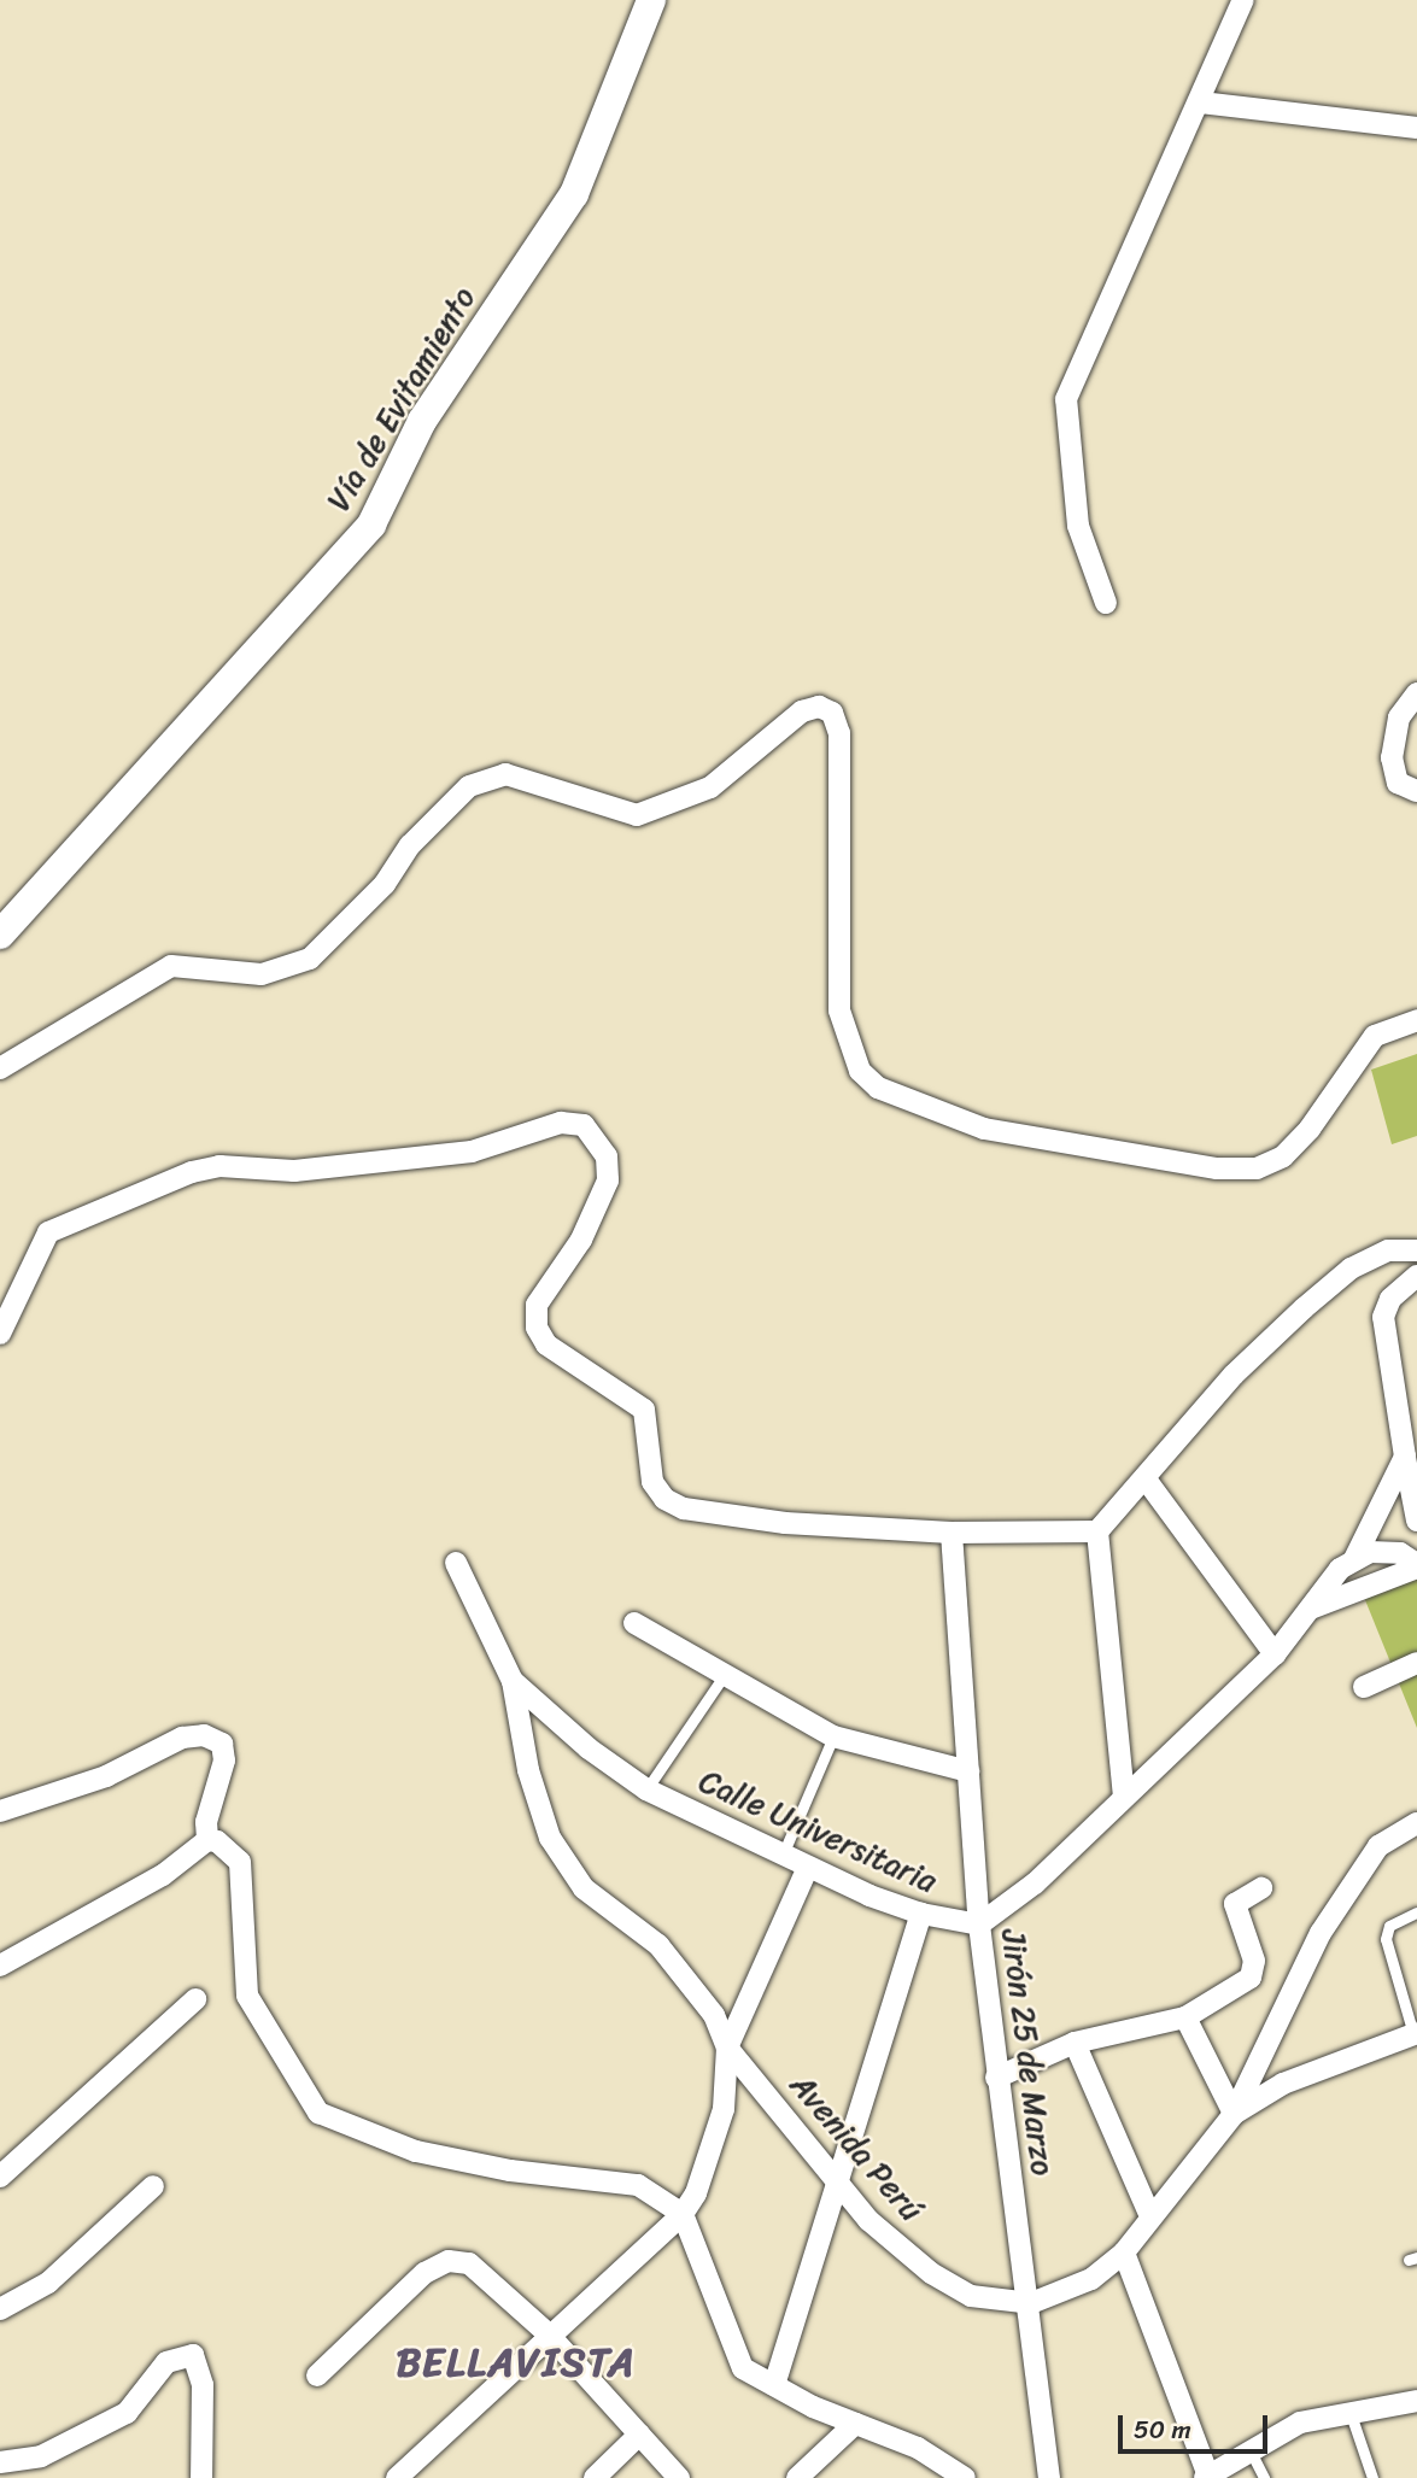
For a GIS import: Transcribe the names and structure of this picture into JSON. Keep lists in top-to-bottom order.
{
  "streets": {
    "main road": ["Vía de Evitamiento"],
    "street": ["Calle Universitaria", "Jirón 25 de Marzo", "Avenida Perú"]
  },
  "crossings": [
    ["Calle Universitaria", "Jirón 25 de Marzo"],
    ["Calle Universitaria", "Avenida Perú"],
    ["Jirón 25 de Marzo", "Avenida Perú"]
  ],
  "districts": ["BELLAVISTA"],
  "scale_bar": "50 m"
}
